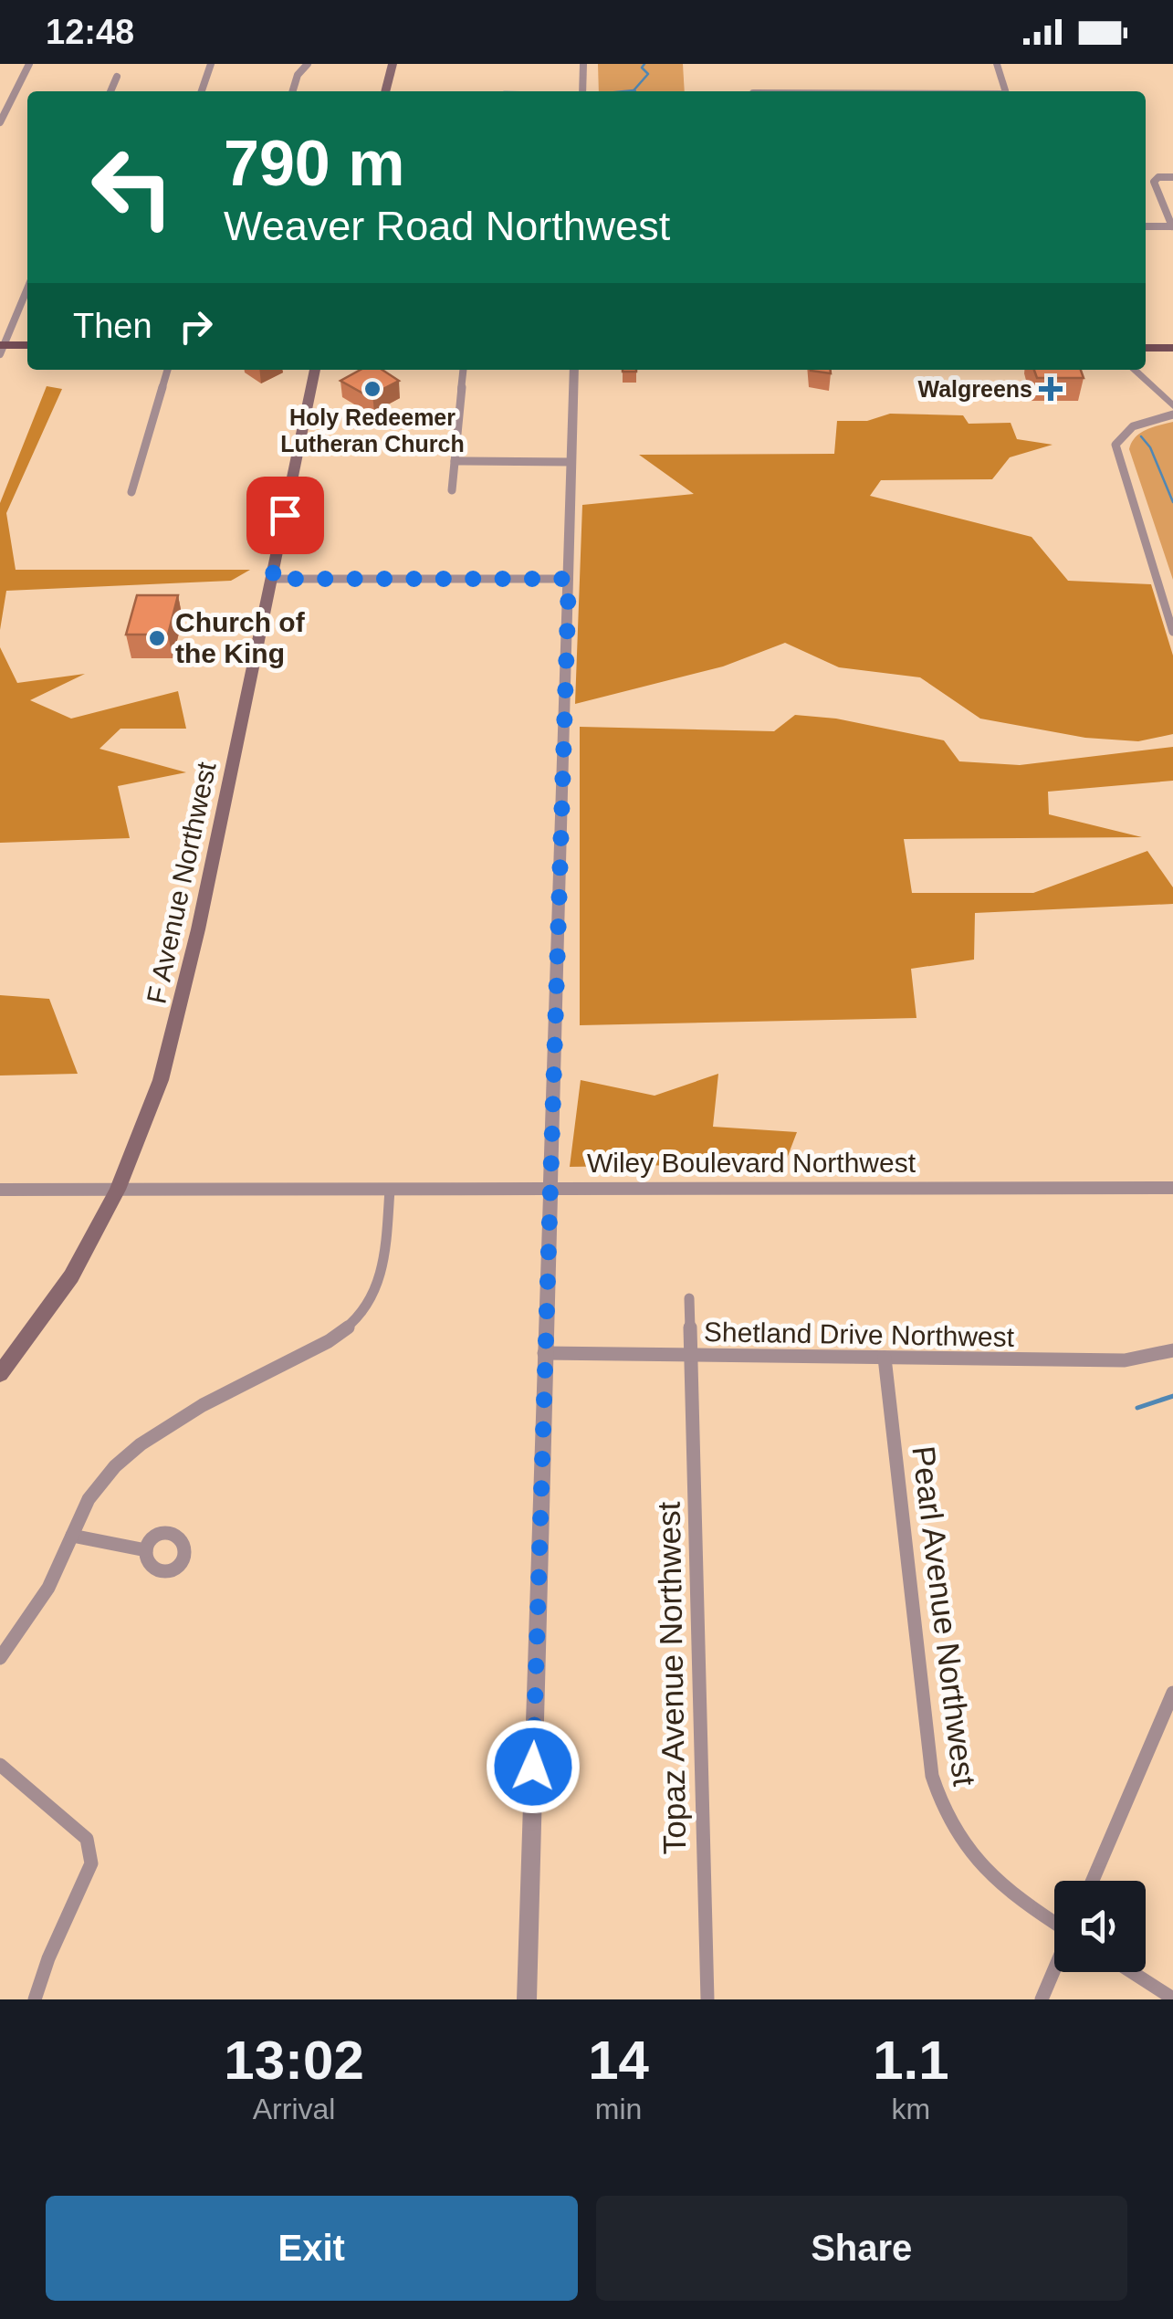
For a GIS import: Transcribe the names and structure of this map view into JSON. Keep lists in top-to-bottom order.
{
  "streets": {
    "main road": ["F Avenue Northwest"],
    "street": [
      "Wiley Boulevard Northwest",
      "Shetland Drive Northwest",
      "Pearl Avenue Northwest",
      "Topaz Avenue Northwest"
    ]
  },
  "crossings": [
    ["F Avenue Northwest", "Wiley Boulevard Northwest"],
    ["Shetland Drive Northwest", "Pearl Avenue Northwest"],
    ["Shetland Drive Northwest", "Topaz Avenue Northwest"]
  ],
  "places": {
    "other": ["Holy Redeemer Lutheran Church", "Church of the King"],
    "health": ["Walgreens"]
  },
  "page": {
    "status": "12:48",
    "turn": ["790 m", "Weaver Road Northwest"],
    "then": "Then",
    "eta": [
      "13:02",
      "Arrival",
      "14",
      "min",
      "1.1",
      "km"
    ],
    "buttons": ["Exit", "Share"]
  }
}
